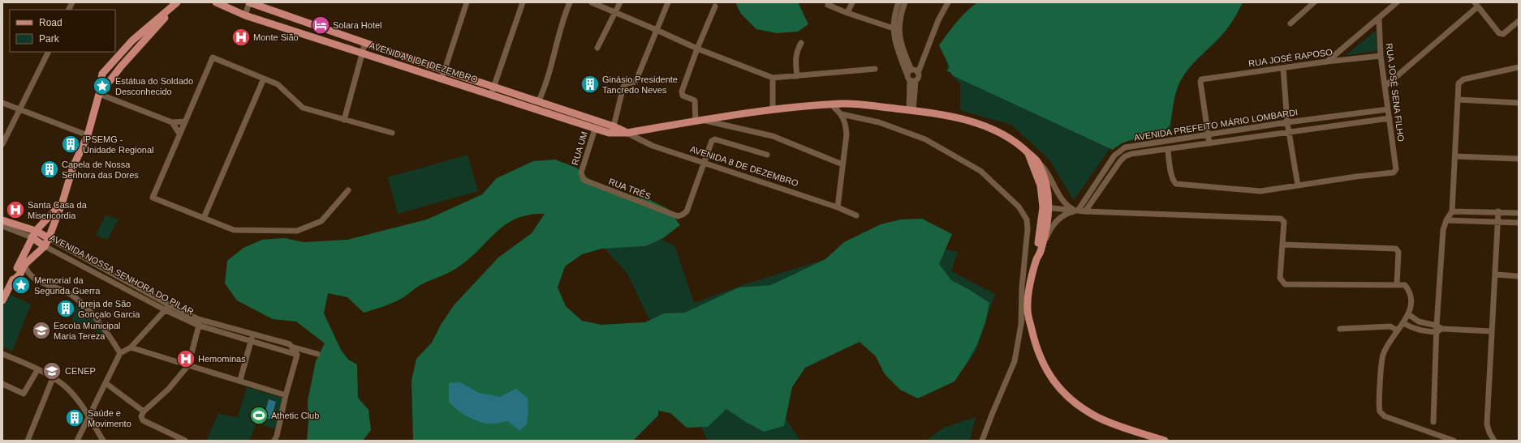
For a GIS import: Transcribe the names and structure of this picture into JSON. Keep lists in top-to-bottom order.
{
  "streets": {
    "main road": ["AVENIDA 8 DE DEZEMBRO", "AVENIDA NOSSA SENHORA DO PILAR"],
    "street": [
      "RUA JOSÉ RAPOSO",
      "RUA JOSÉ SENA FILHO",
      "AVENIDA PREFEITO MÁRIO LOMBARDI",
      "RUA UM",
      "RUA TRÊS"
    ]
  },
  "crossings": [
    ["RUA JOSÉ RAPOSO", "RUA JOSÉ SENA FILHO"],
    ["RUA JOSÉ RAPOSO", "AVENIDA PREFEITO MÁRIO LOMBARDI"],
    ["AVENIDA 8 DE DEZEMBRO", "RUA UM"],
    ["AVENIDA 8 DE DEZEMBRO", "RUA TRÊS"],
    ["RUA JOSÉ SENA FILHO", "AVENIDA PREFEITO MÁRIO LOMBARDI"],
    ["RUA UM", "RUA TRÊS"]
  ],
  "places": {
    "hotel": ["Solara Hotel"],
    "hospital": ["Monte Sião", "Santa Casa da Misericórdia", "Hemominas"],
    "building": [
      "Ginásio Presidente Tancredo Neves",
      "IPSEMG - Unidade Regional",
      "Capela de Nossa Senhora das Dores",
      "Igreja de São Gonçalo Garcia",
      "Saúde e Movimento"
    ],
    "place": ["Estátua do Soldado Desconhecido", "Memorial da Segunda Guerra"],
    "school or university": ["Escola Municipal Maria Tereza", "CENEP"],
    "sports": ["Athetic Club"]
  },
  "legend": ["Road", "Park"]
}
